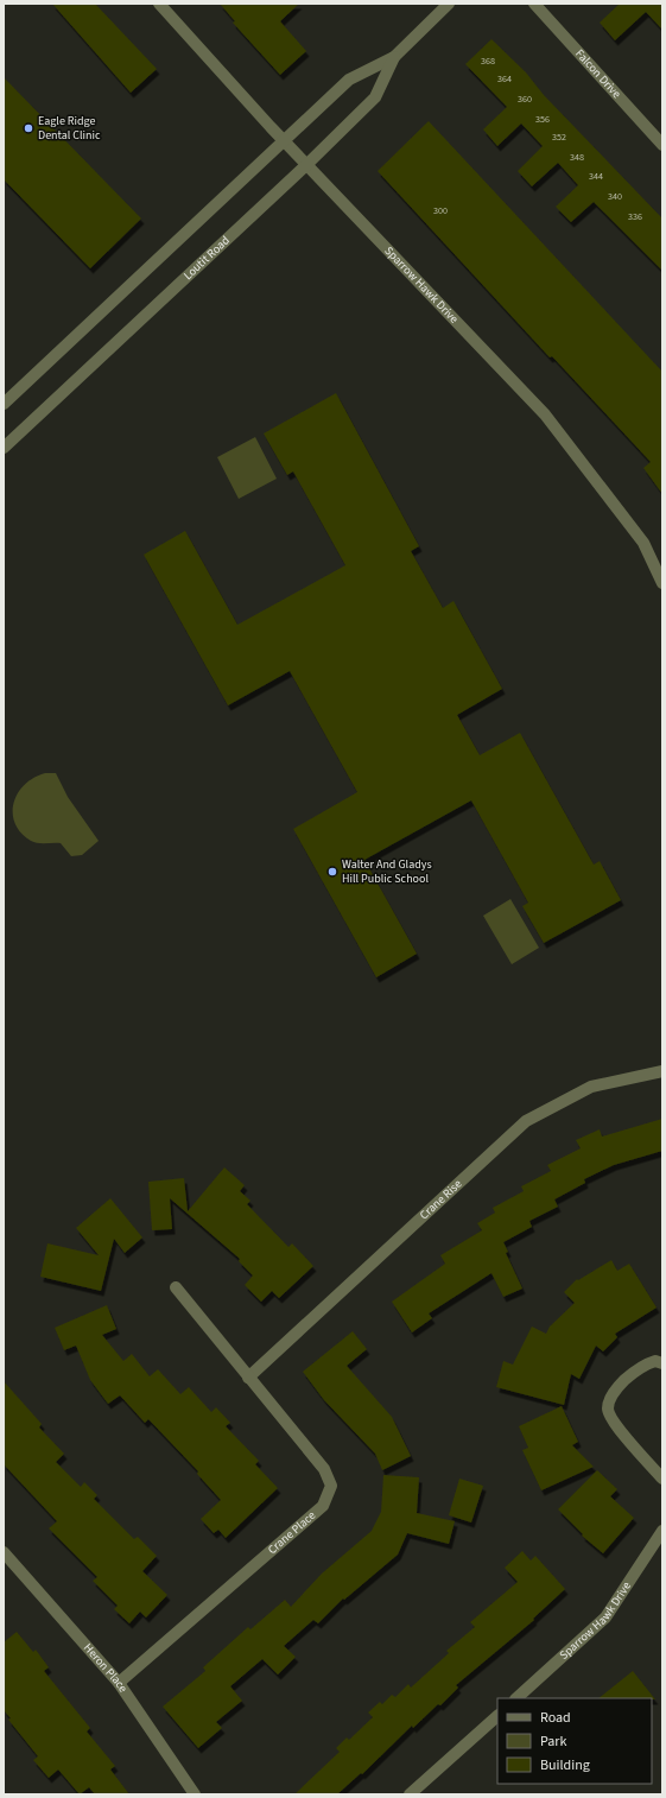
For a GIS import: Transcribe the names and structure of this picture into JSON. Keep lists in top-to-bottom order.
{
  "streets": {
    "street": [
      "Falcon Drive",
      "Loutit Road",
      "Sparrow Hawk Drive",
      "Crane Rise",
      "Crane Place",
      "Heron Place"
    ]
  },
  "crossings": [
    ["Loutit Road", "Sparrow Hawk Drive"],
    ["Crane Rise", "Crane Place"],
    ["Crane Place", "Heron Place"]
  ],
  "places": ["Eagle Ridge Dental Clinic", "Walter And Gladys Hill Public School"],
  "house_numbers": [
    "368",
    "364",
    "360",
    "356",
    "352",
    "348",
    "344",
    "340",
    "300",
    "336"
  ],
  "legend": ["Road", "Park", "Building"]
}
